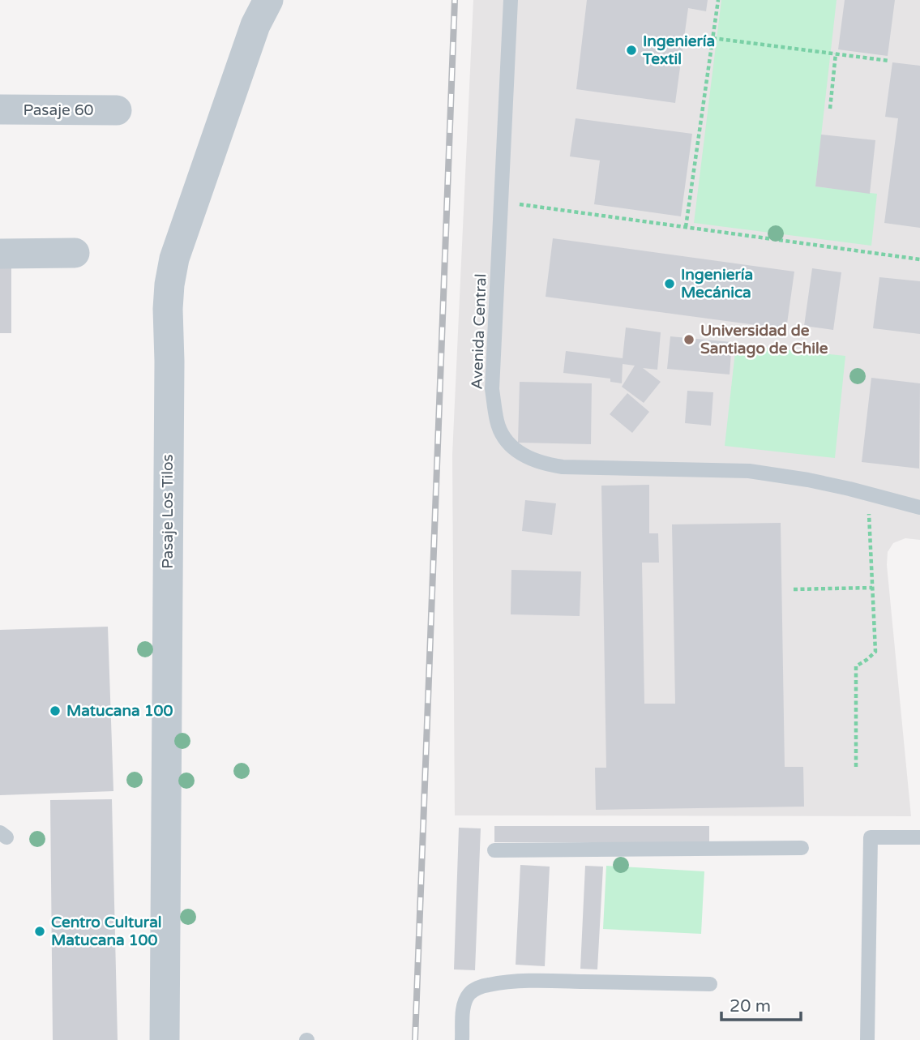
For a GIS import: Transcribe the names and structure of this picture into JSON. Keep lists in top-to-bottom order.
{
  "streets": {
    "street": ["Pasaje 60", "Pasaje Los Tilos"],
    "lane": ["Avenida Central"]
  },
  "places": [
    "Ingeniería Textil",
    "Ingeniería Mecánica",
    "Universidad de Santiago de Chile",
    "Matucana 100",
    "Centro Cultural Matucana 100"
  ],
  "scale_bar": "20 m"
}
